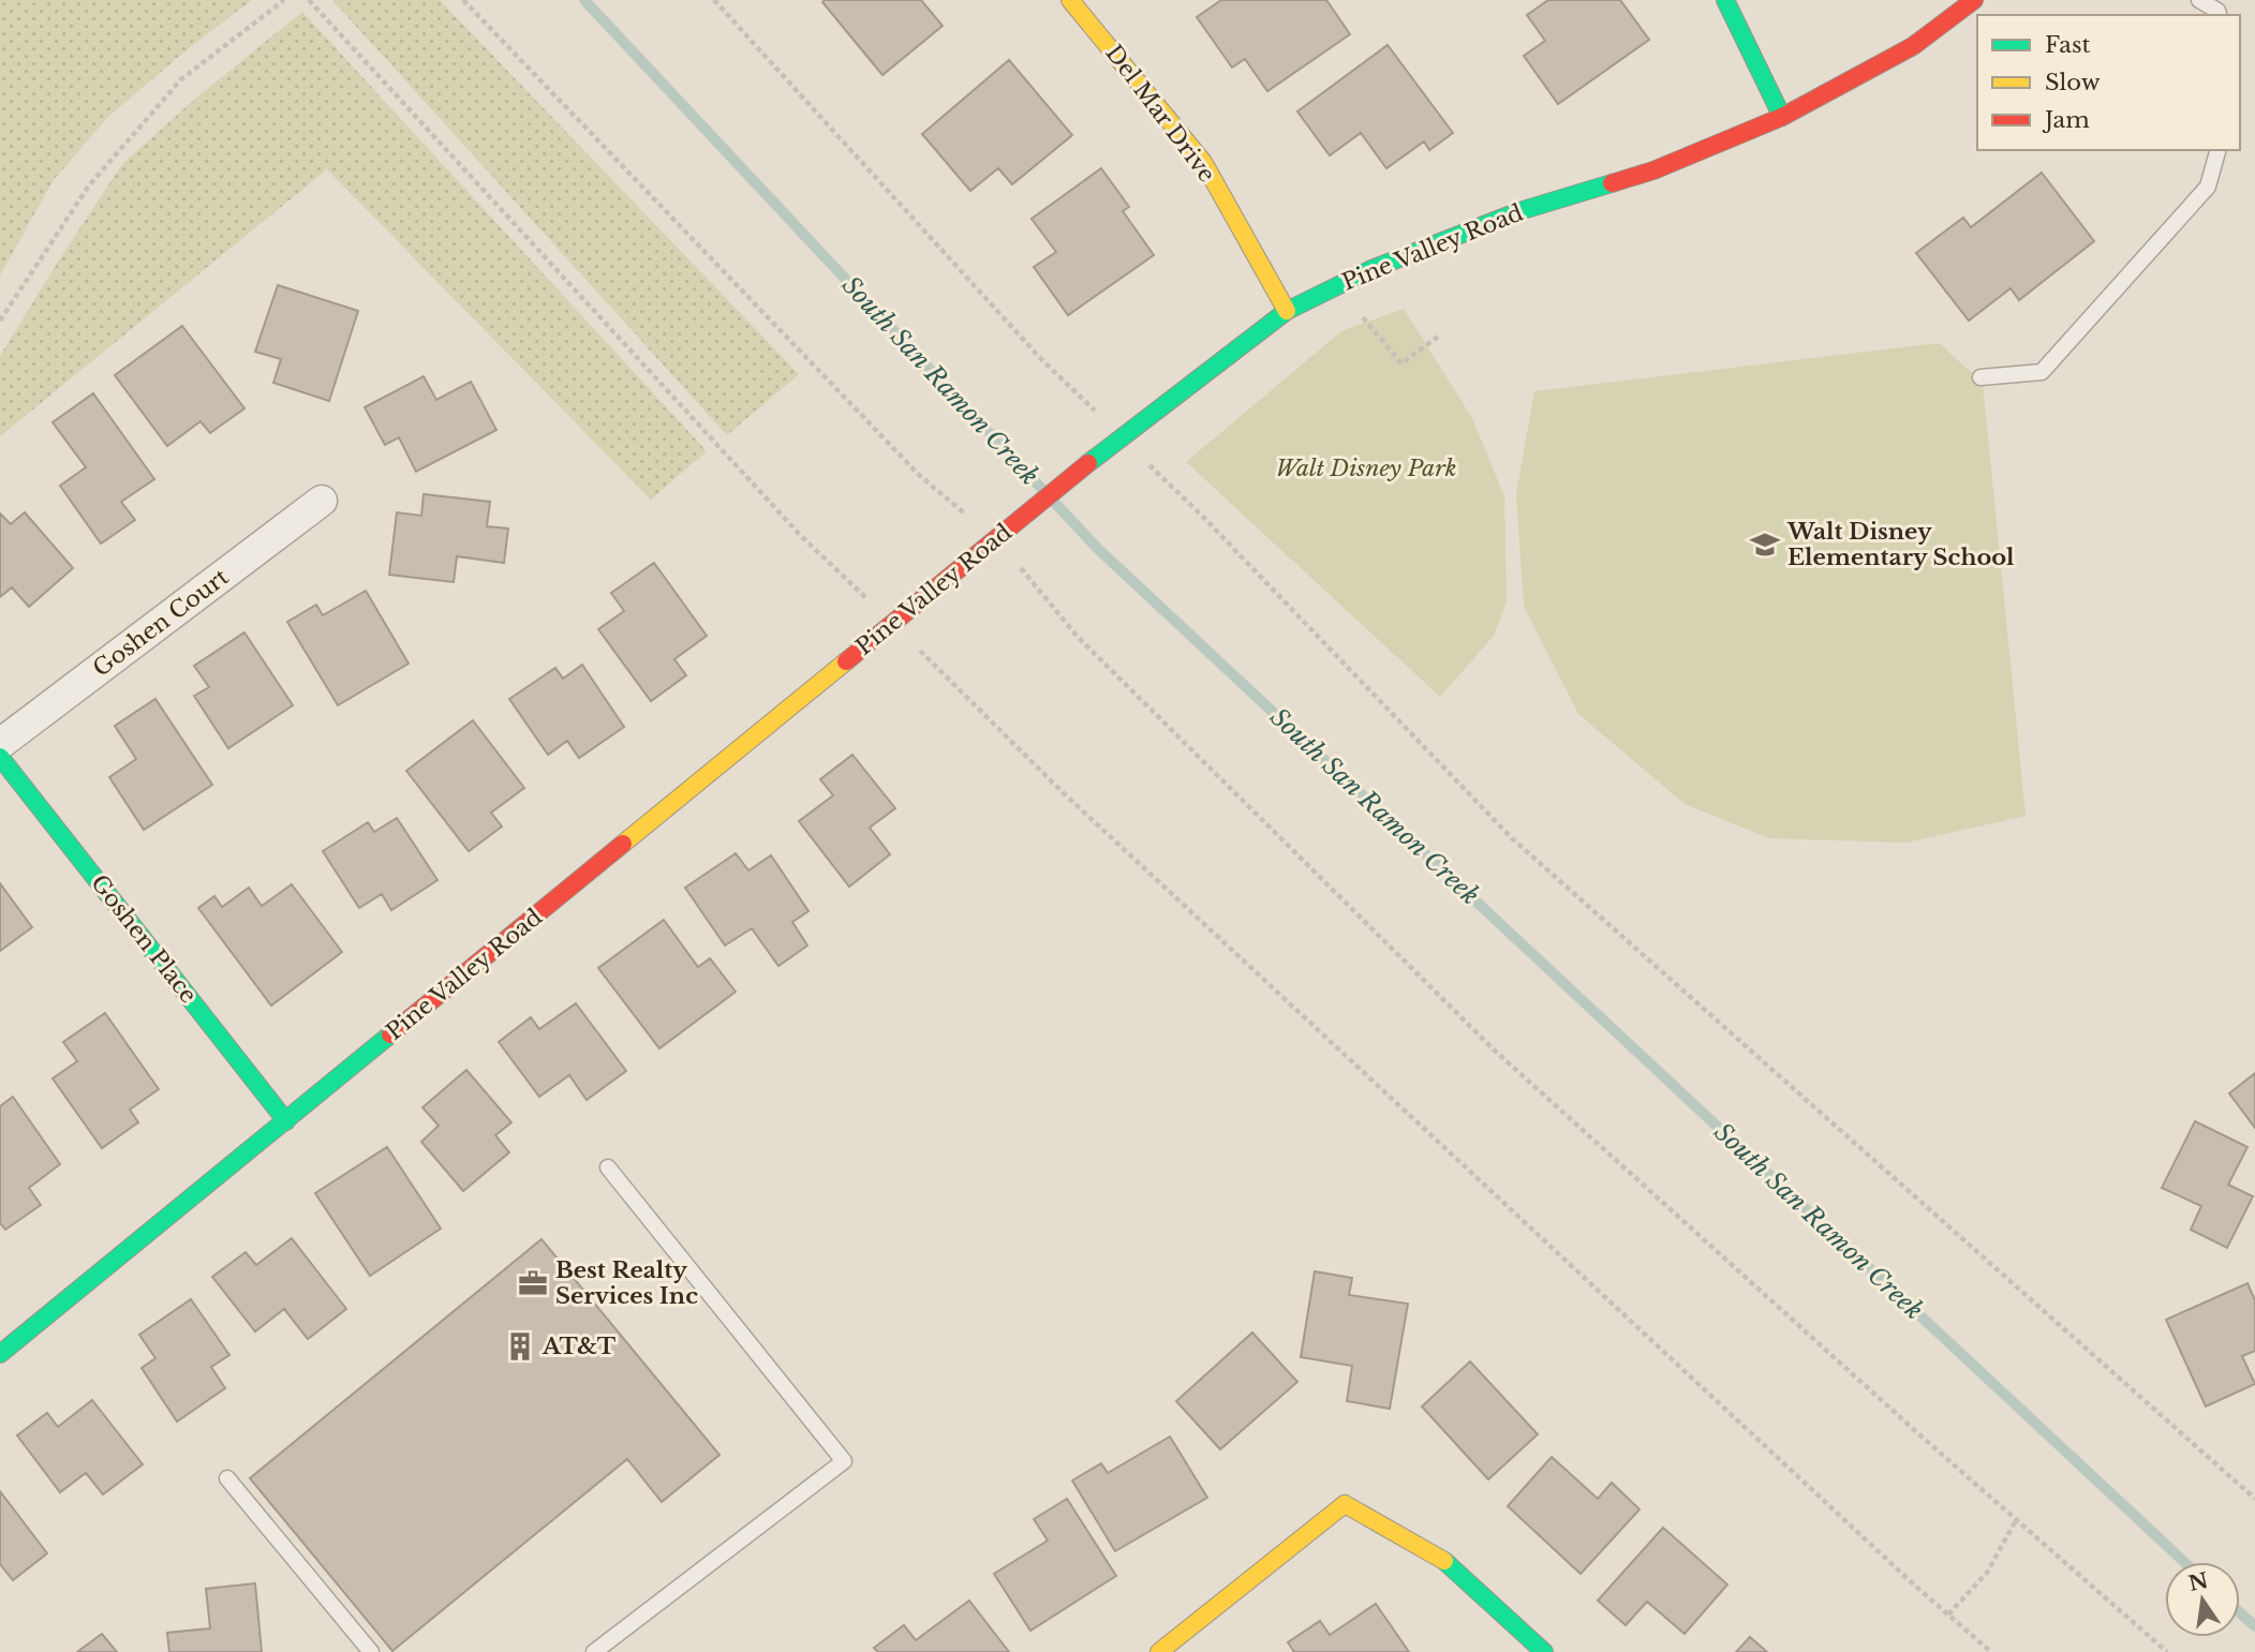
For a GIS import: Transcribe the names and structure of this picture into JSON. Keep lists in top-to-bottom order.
{
  "streets": {
    "street": [
      "Del Mar Drive",
      "Pine Valley Road",
      "Goshen Court",
      "Goshen Place"
    ]
  },
  "crossings": [
    ["Del Mar Drive", "Pine Valley Road"],
    ["Pine Valley Road", "Goshen Place"]
  ],
  "water": ["South San Ramon Creek"],
  "parks": ["Walt Disney Park"],
  "places": {
    "school or university": ["Walt Disney Elementary School"],
    "office": ["Best Realty Services Inc"],
    "building": ["AT&T"]
  },
  "legend": ["Fast", "Slow", "Jam"],
  "north": "top"
}
